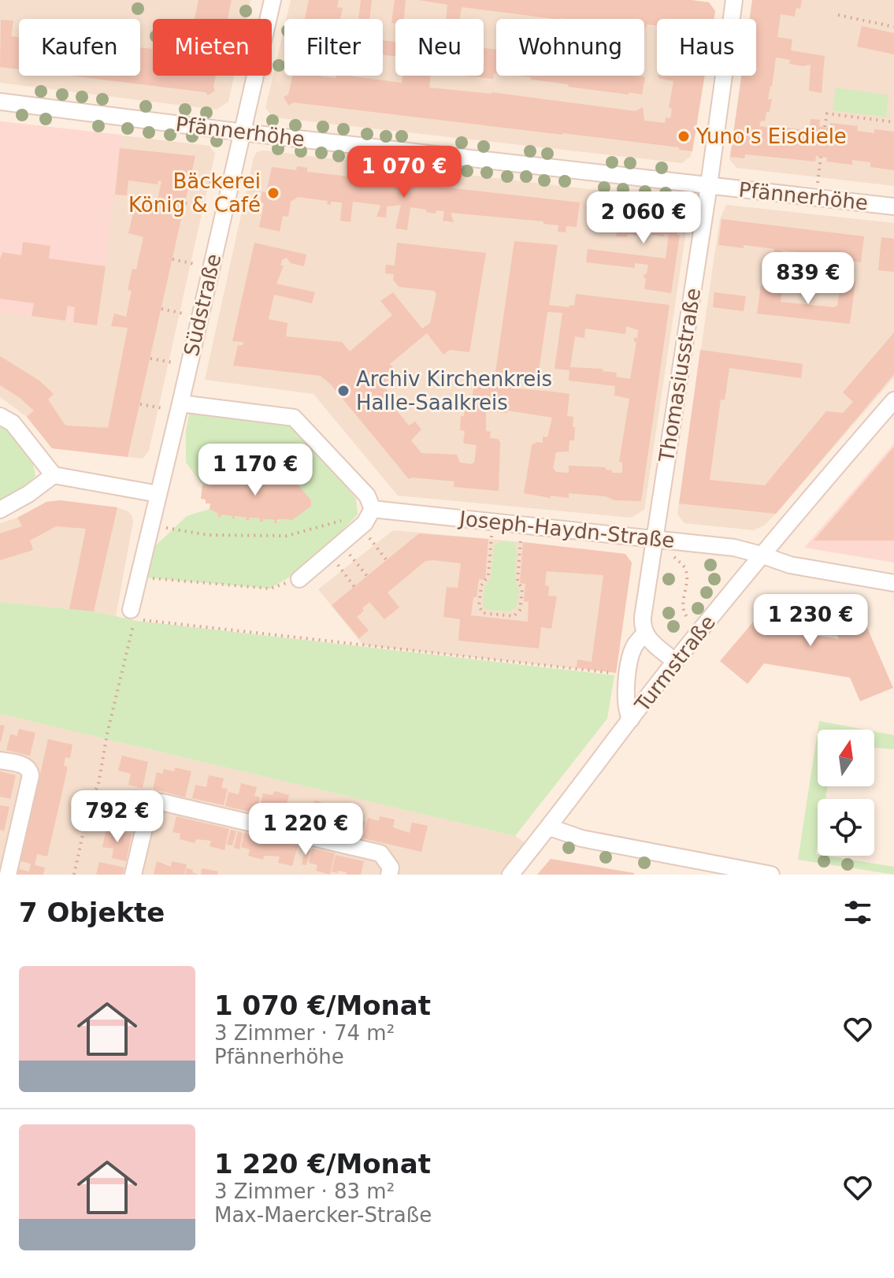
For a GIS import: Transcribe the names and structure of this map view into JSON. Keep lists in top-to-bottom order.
{
  "streets": {
    "street": [
      "Pfännerhöhe",
      "Südstraße",
      "Thomasiusstraße",
      "Joseph-Haydn-Straße",
      "Turmstraße"
    ]
  },
  "crossings": [
    ["Pfännerhöhe", "Südstraße"],
    ["Pfännerhöhe", "Thomasiusstraße"],
    ["Thomasiusstraße", "Joseph-Haydn-Straße"],
    ["Joseph-Haydn-Straße", "Turmstraße"]
  ],
  "places": ["Yuno's Eisdiele", "Bäckerei König & Café", "Archiv Kirchenkreis Halle-Saalkreis"],
  "north": "top",
  "page": {
    "chip": [
      "Kaufen",
      "Mieten",
      "Filter",
      "Neu",
      "Wohnung",
      "Haus"
    ],
    "price": [
      "1 070 €",
      "2 060 €",
      "839 €",
      "1 170 €",
      "1 230 €",
      "792 €",
      "1 220 €"
    ],
    "heading": "7 Objekte",
    "list": [
      {
        "name": "1 070 €/Monat",
        "note": "3 Zimmer · 74 m² · Pfännerhöhe"
      },
      {
        "name": "1 220 €/Monat",
        "note": "3 Zimmer · 83 m² · Max-Maercker-Straße"
      }
    ]
  }
}
